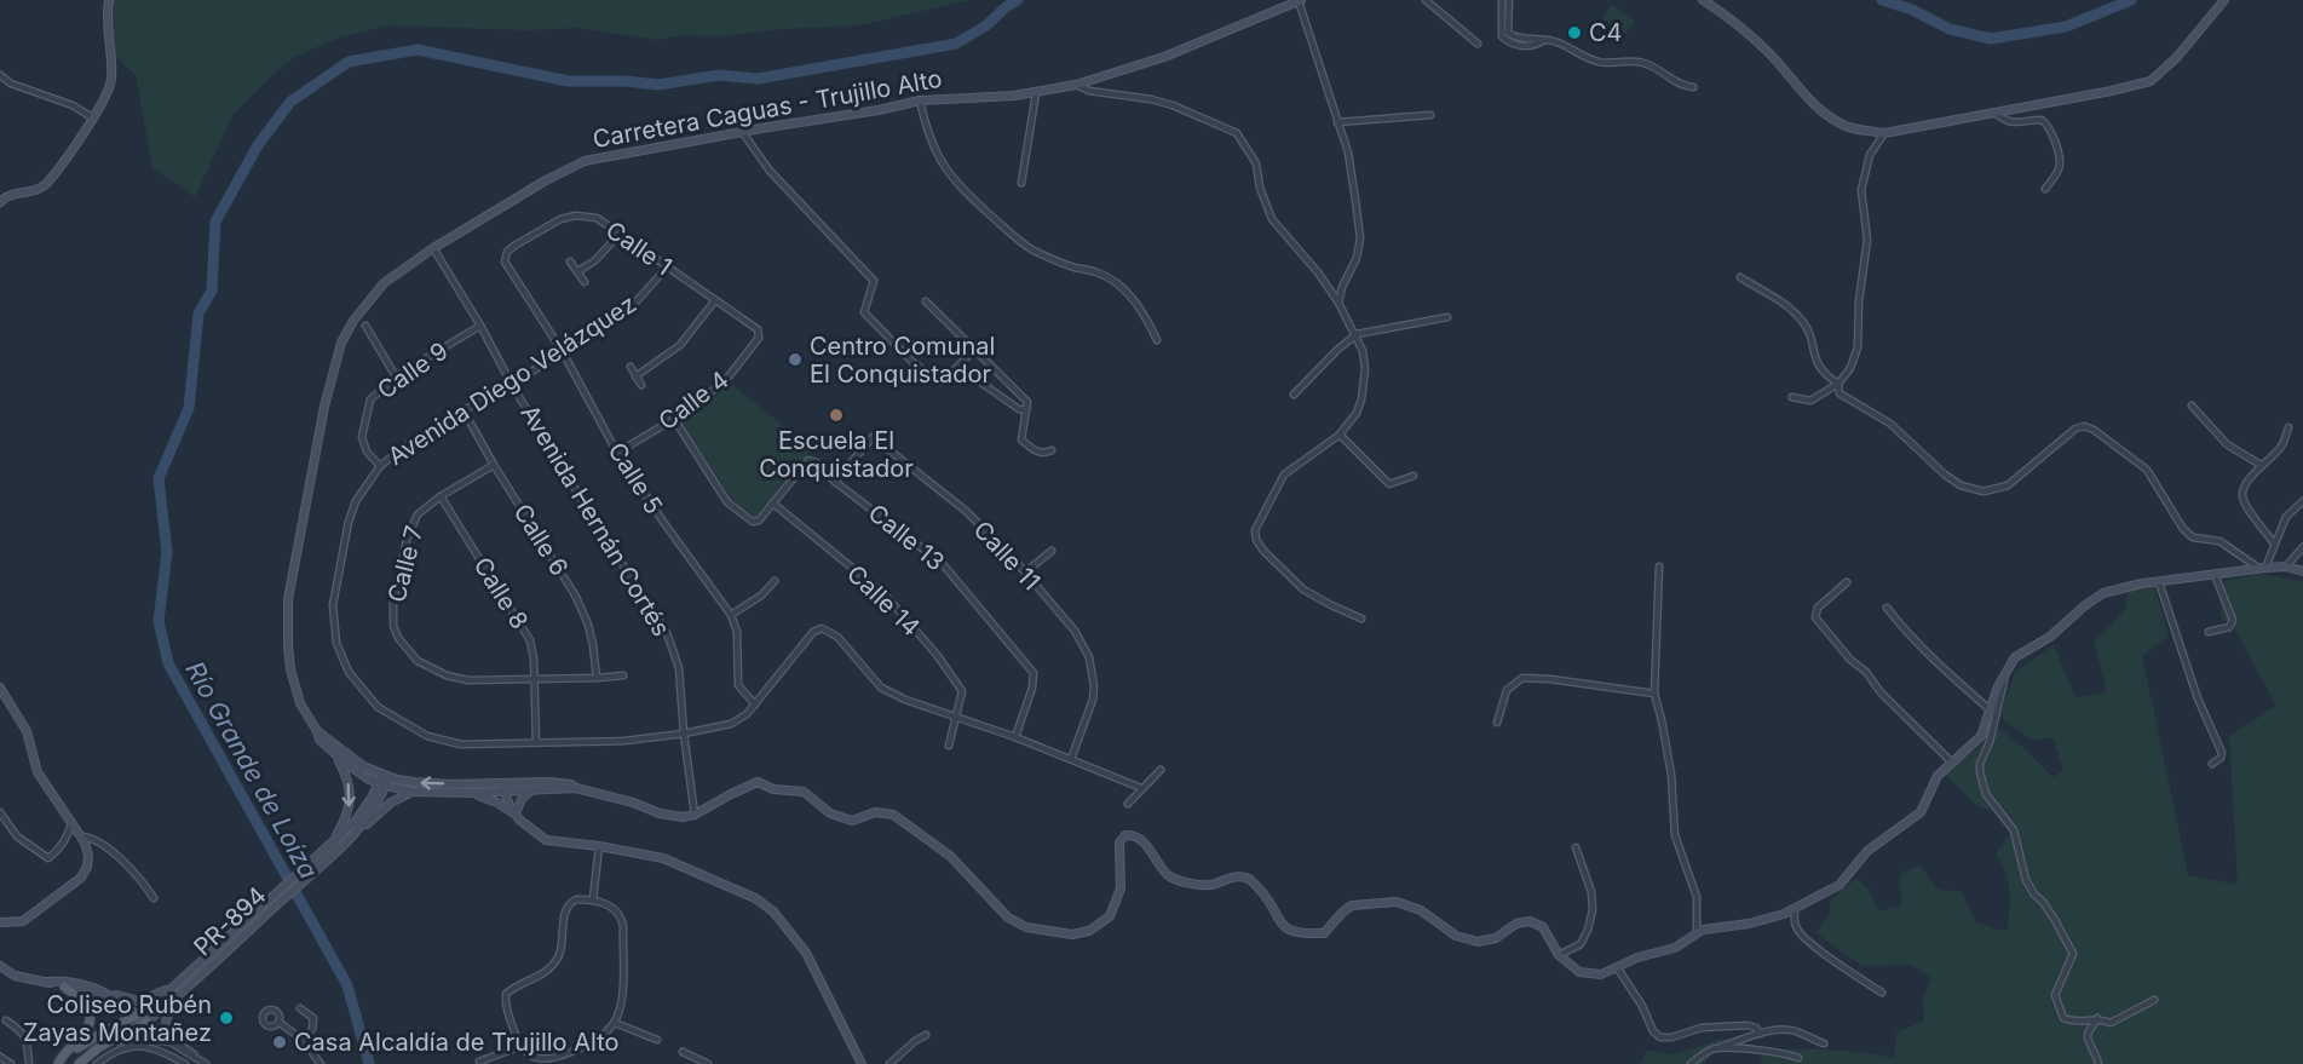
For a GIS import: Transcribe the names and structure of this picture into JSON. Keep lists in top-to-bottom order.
{
  "streets": {
    "street": [
      "Carretera Caguas - Trujillo Alto",
      "Calle 1",
      "Calle 9",
      "Avenida Diego Velázquez",
      "Calle 4",
      "Calle 5",
      "Avenida Hernán Cortés",
      "Calle 13",
      "Calle 6",
      "Calle 11",
      "Calle 7",
      "Calle 8",
      "Calle 14",
      "PR-894"
    ]
  },
  "crossings": [
    ["Carretera Caguas - Trujillo Alto", "Avenida Hernán Cortés"],
    ["Carretera Caguas - Trujillo Alto", "PR-894"],
    ["Calle 1", "Avenida Diego Velázquez"],
    ["Calle 1", "Calle 4"],
    ["Calle 1", "Calle 5"],
    ["Calle 9", "Avenida Diego Velázquez"],
    ["Calle 9", "Avenida Hernán Cortés"],
    ["Avenida Diego Velázquez", "Calle 5"],
    ["Avenida Diego Velázquez", "Avenida Hernán Cortés"],
    ["Avenida Diego Velázquez", "Calle 13"],
    ["Avenida Diego Velázquez", "Calle 6"],
    ["Avenida Diego Velázquez", "Calle 11"],
    ["Avenida Diego Velázquez", "Calle 8"],
    ["Avenida Diego Velázquez", "Calle 14"],
    ["Calle 4", "Calle 5"],
    ["Calle 4", "Calle 13"],
    ["Calle 13", "Calle 11"],
    ["Calle 13", "Calle 14"],
    ["Calle 6", "Calle 7"],
    ["Calle 7", "Calle 8"]
  ],
  "water": ["Río Grande de Loíza"],
  "places": [
    "C4",
    "Centro Comunal El Conquistador",
    "Escuela El Conquistador",
    "Coliseo Rubén Zayas Montañez",
    "Casa Alcaldía de Trujillo Alto"
  ]
}
